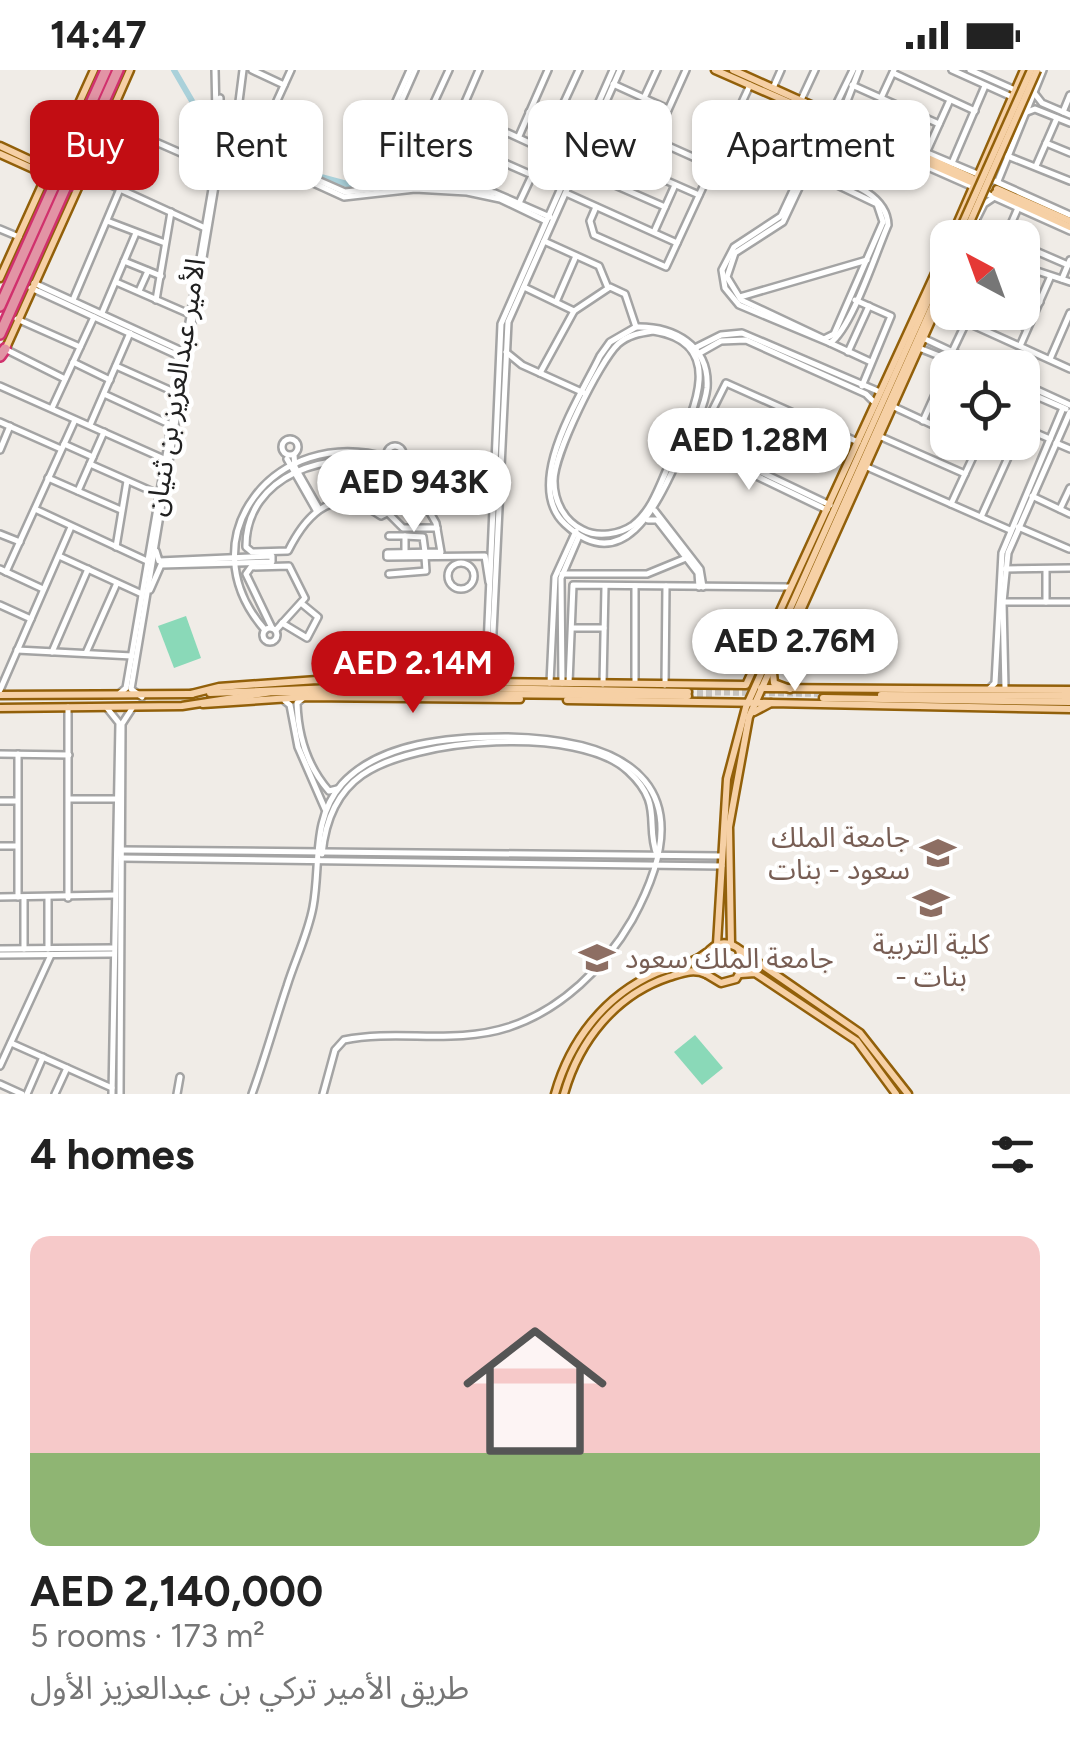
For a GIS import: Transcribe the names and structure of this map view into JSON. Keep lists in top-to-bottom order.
{
  "streets": {
    "street": ["الأمير عبدالعزيز بن ثنيان"]
  },
  "places": {
    "school or university": ["جامعة الملك سعود - بنات", "كلية التربية - بنات", "جامعة الملك سعود"]
  },
  "north": "top left",
  "page": {
    "status": "14:47",
    "chip": [
      "Buy",
      "Rent",
      "Filters",
      "New",
      "Apartment"
    ],
    "price": [
      "AED 1.28M",
      "AED 943K",
      "AED 2.76M",
      "AED 2.14M"
    ],
    "heading": "4 homes",
    "list": [
      {
        "name": "AED 2,140,000",
        "note": "5 rooms · 173 m² · طريق الأمير تركي بن عبدالعزيز الأول"
      }
    ]
  }
}
